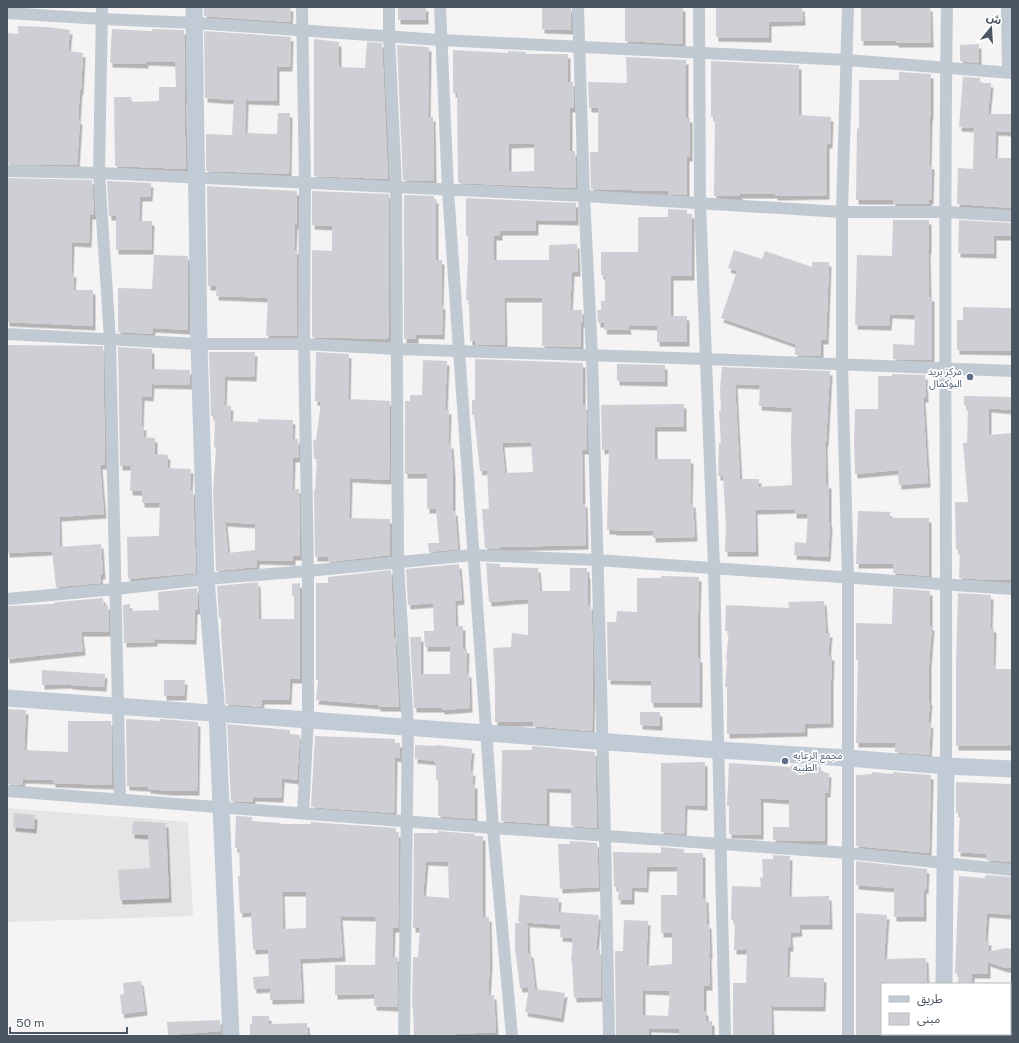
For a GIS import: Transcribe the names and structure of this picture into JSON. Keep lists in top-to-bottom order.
{
  "places": ["مركز بريد البوكمال", "مجمع الرعايه الطبيه"],
  "legend": ["طريق", "مبنى"],
  "scale_bar": "50 m",
  "north": "top"
}
